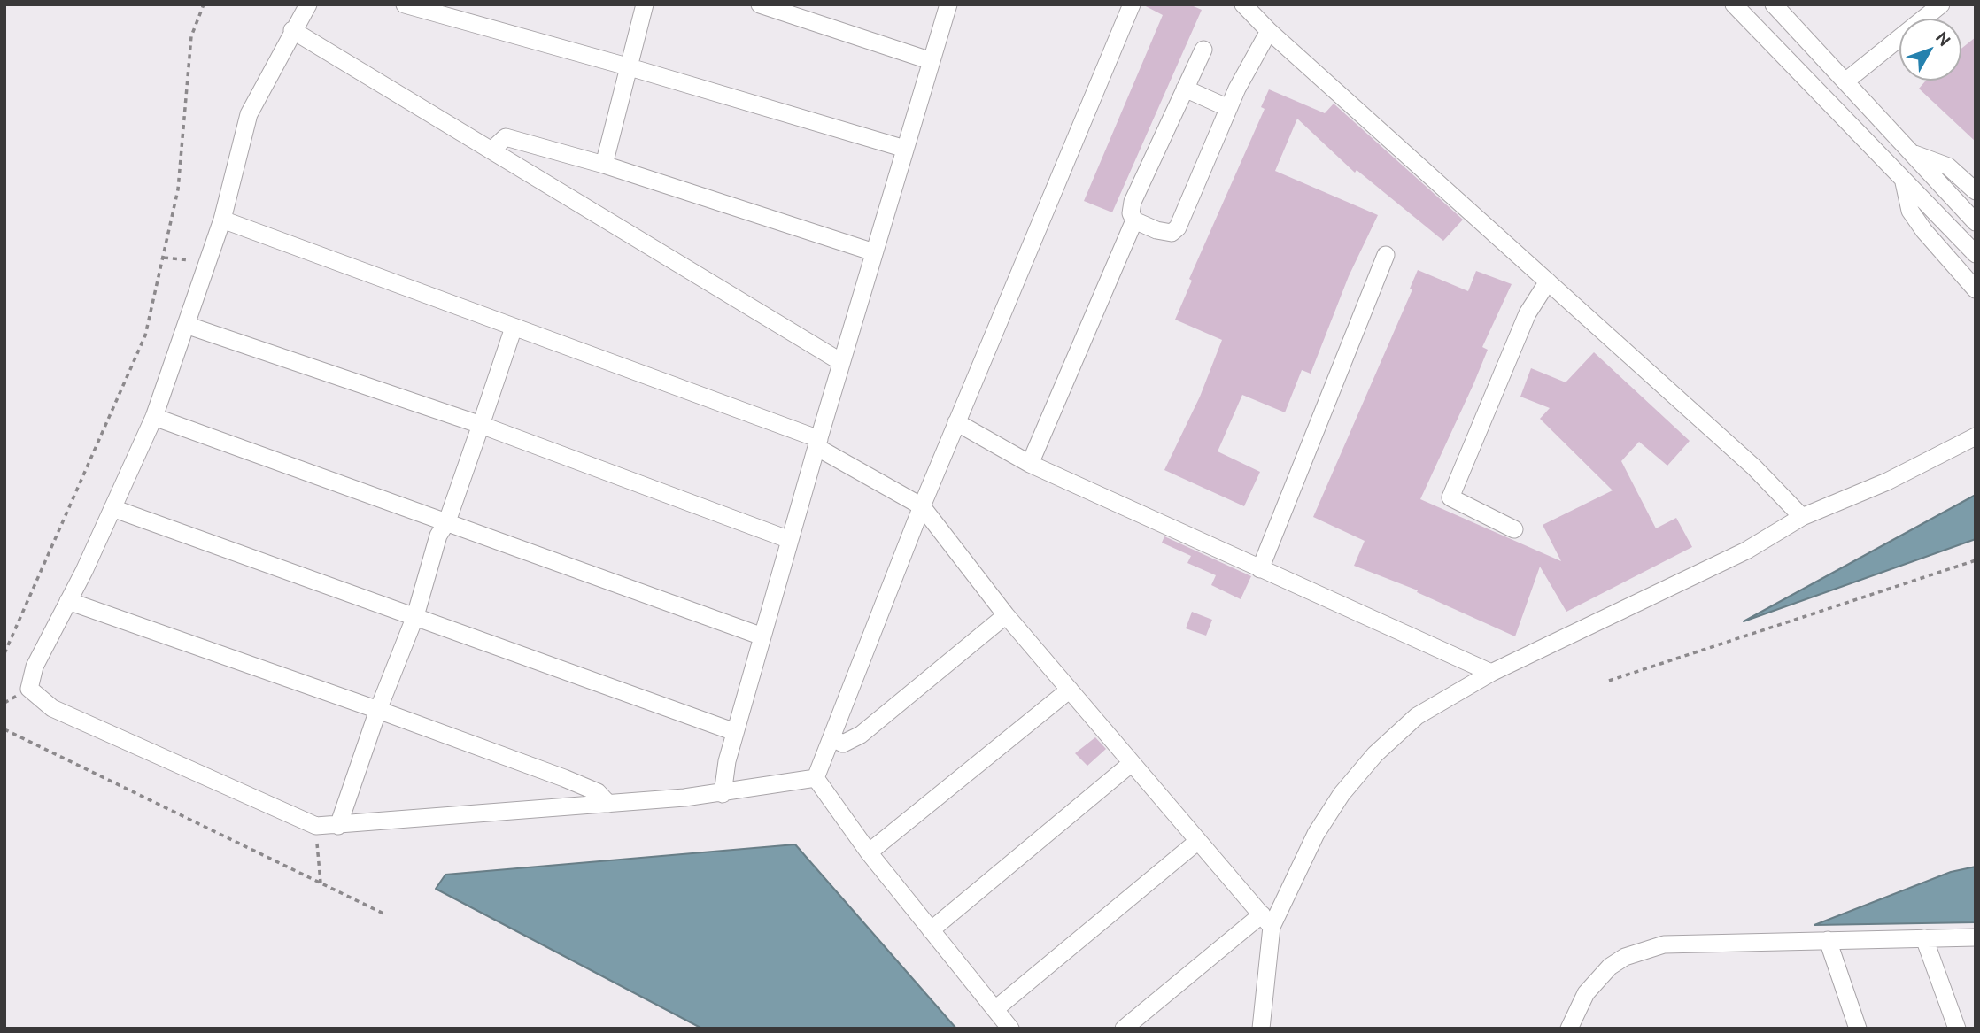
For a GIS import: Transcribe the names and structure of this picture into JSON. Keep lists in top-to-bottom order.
{
  "north": "top right"
}
